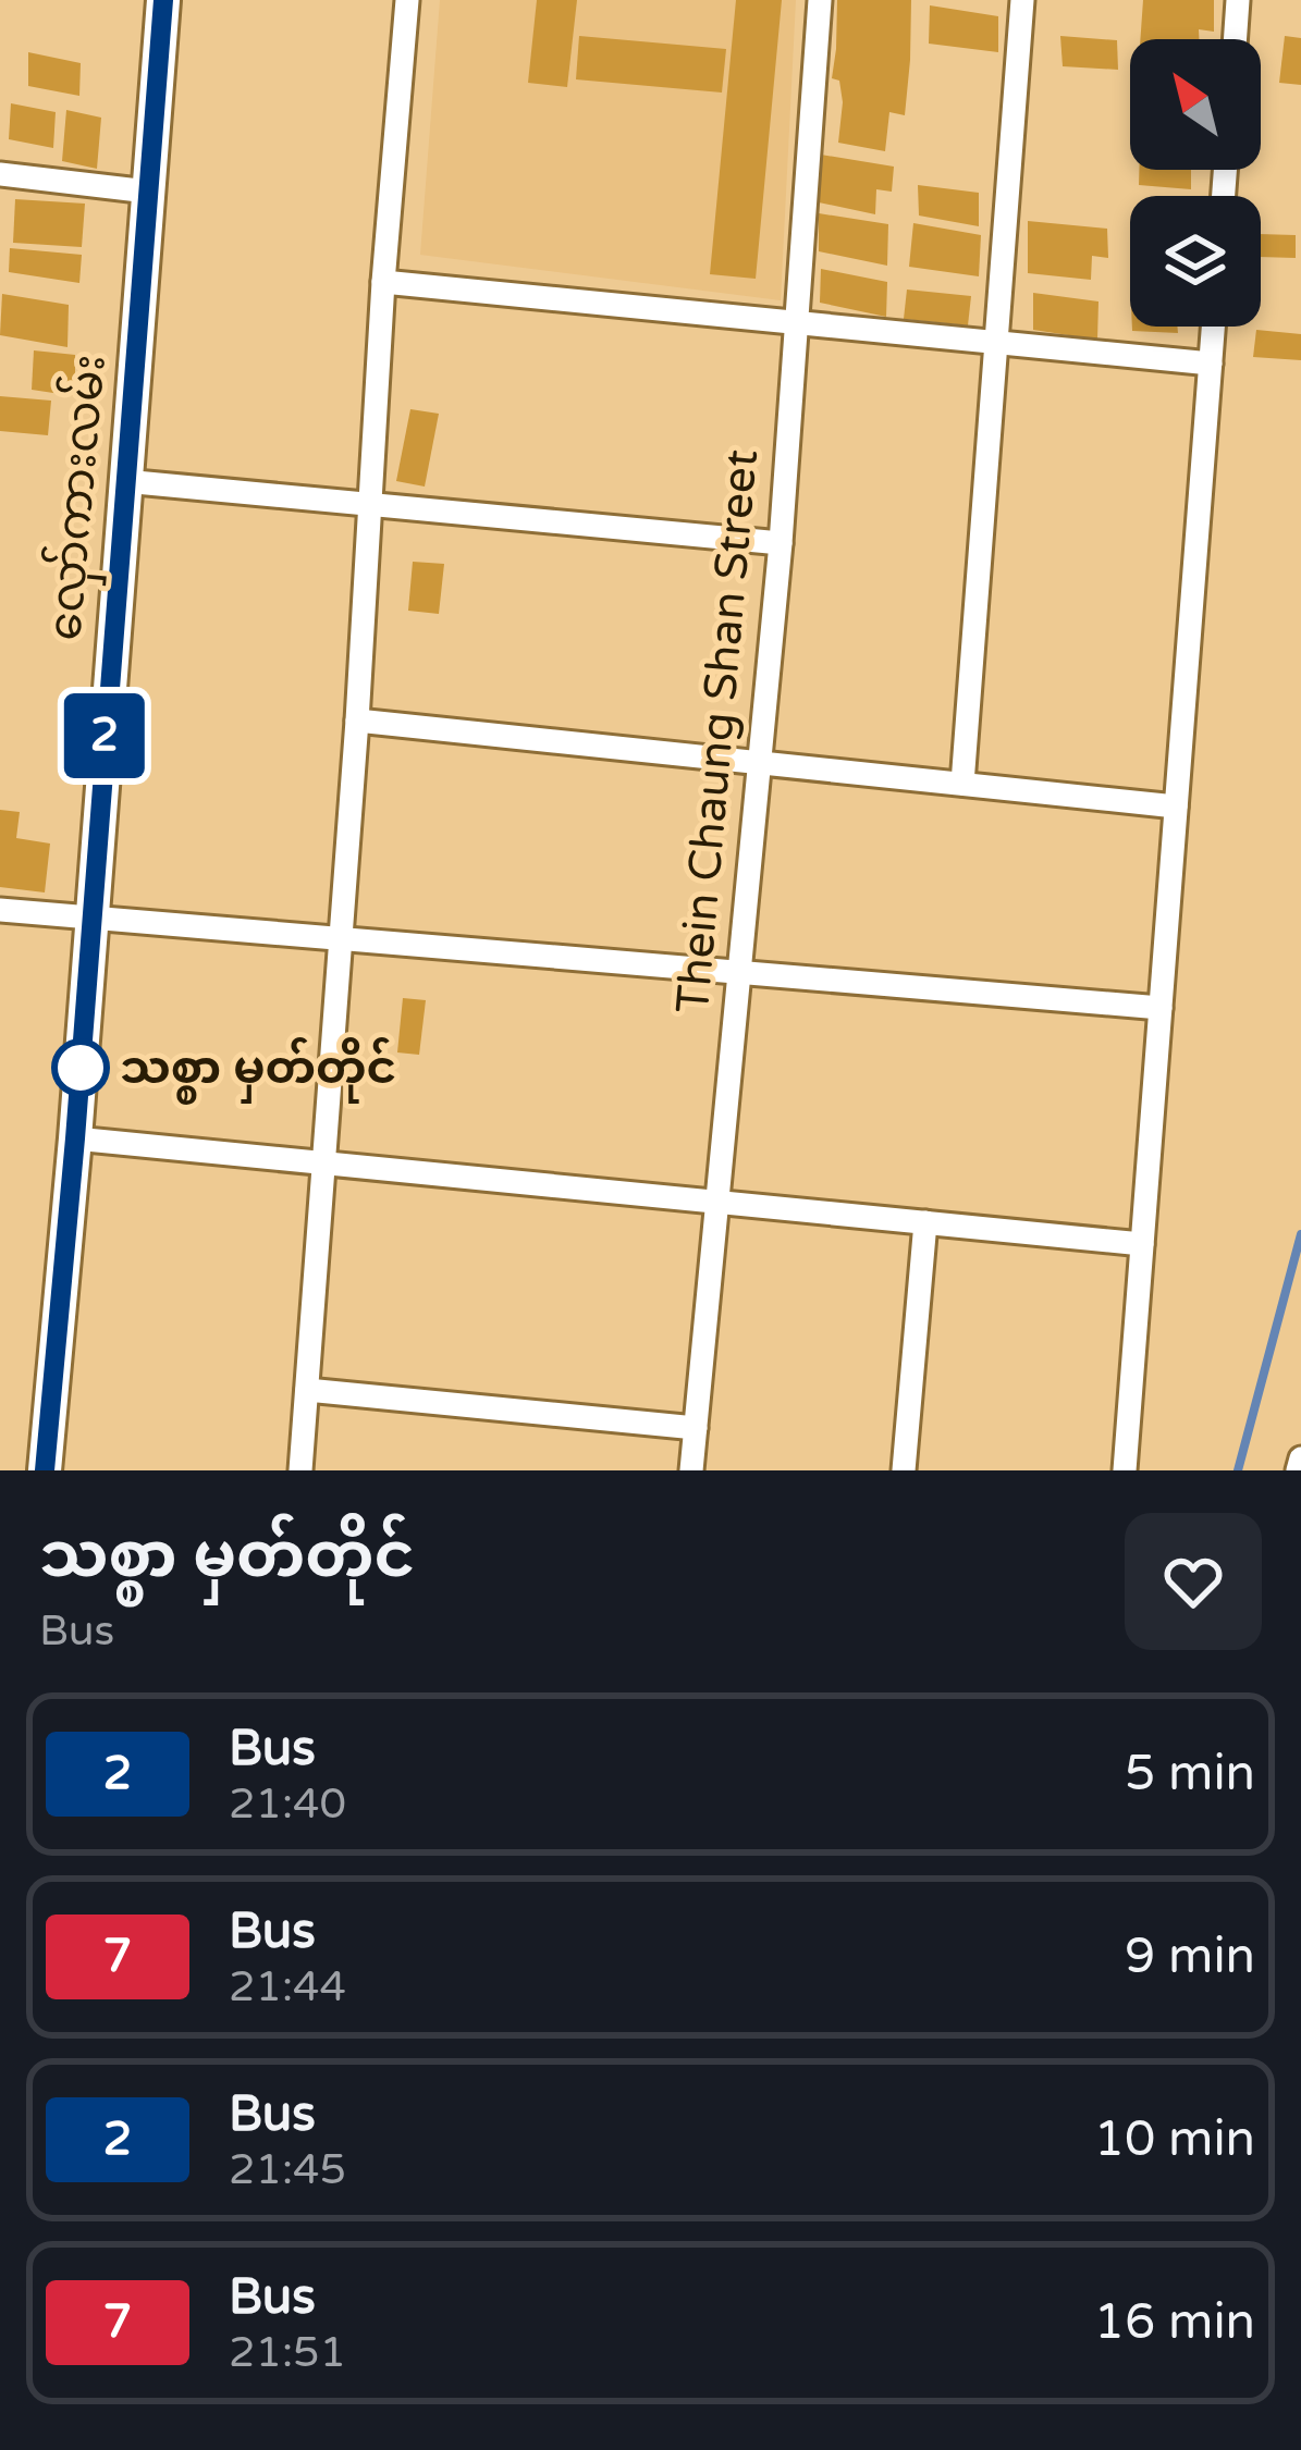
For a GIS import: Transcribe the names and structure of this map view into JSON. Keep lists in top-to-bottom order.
{
  "streets": {
    "main road": ["လှော်ကားလမ်း"],
    "street": ["Thein Chaung Shan Street"]
  },
  "places": ["သစ္စာ မှတ်တိုင်"],
  "lines": ["bus line 2"],
  "north": "top left",
  "page": {
    "on_map": "2",
    "heading": ["သစ္စာ မှတ်တိုင်", "Bus"],
    "list": [
      {
        "mark": "2",
        "name": "Bus",
        "note": "21:40",
        "value": "5 min"
      },
      {
        "mark": "7",
        "name": "Bus",
        "note": "21:44",
        "value": "9 min"
      },
      {
        "mark": "2",
        "name": "Bus",
        "note": "21:45",
        "value": "10 min"
      },
      {
        "mark": "7",
        "name": "Bus",
        "note": "21:51",
        "value": "16 min"
      }
    ]
  }
}
